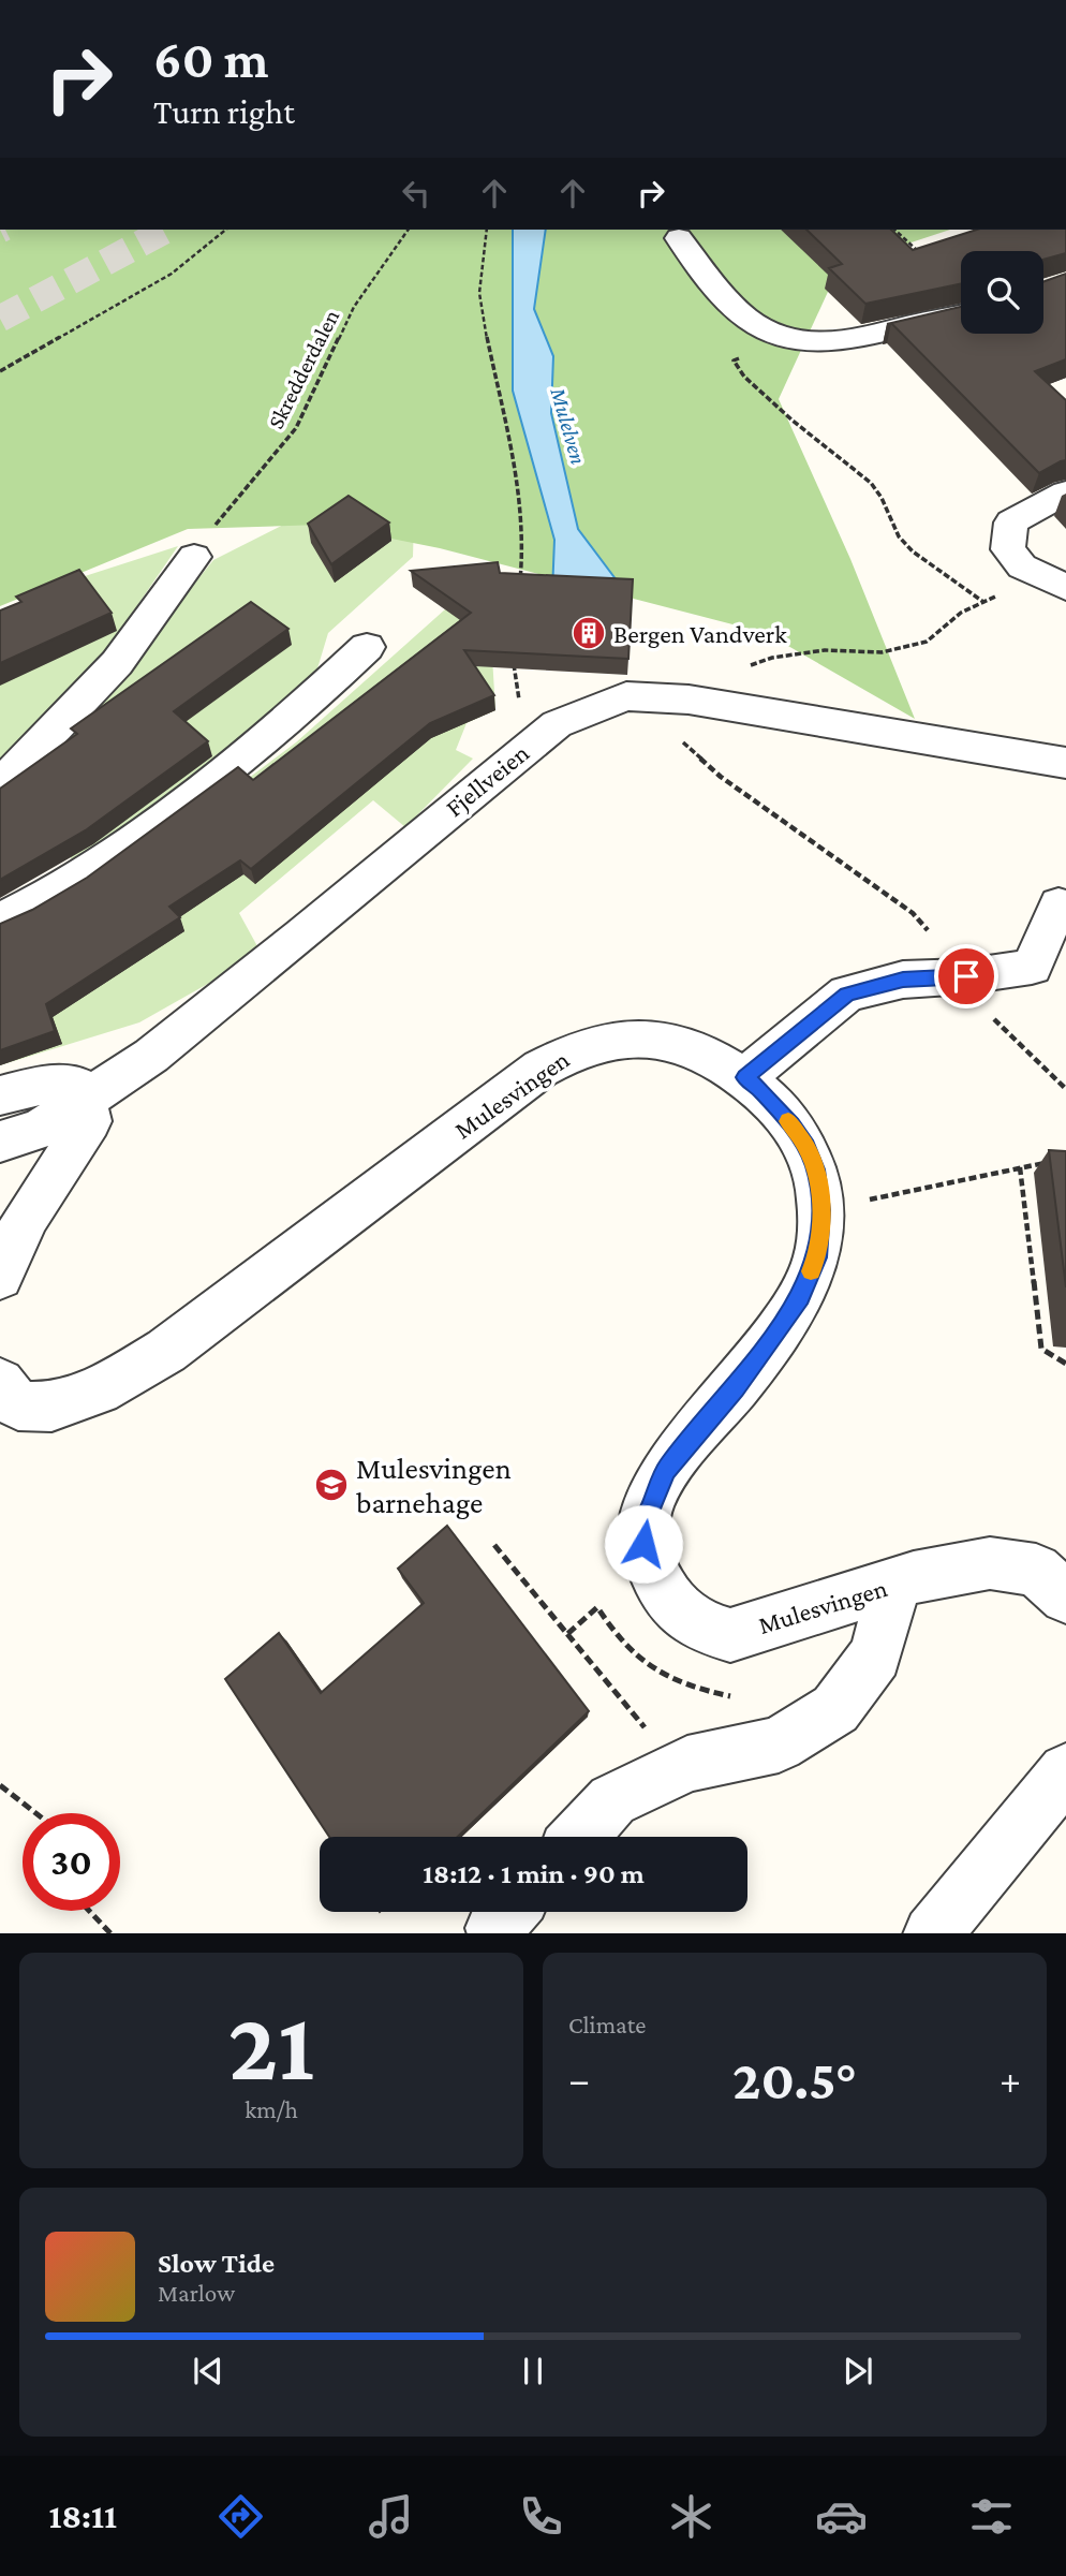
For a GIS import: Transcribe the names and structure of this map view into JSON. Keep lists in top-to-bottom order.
{
  "streets": {
    "street": ["Fjellveien", "Mulesvingen"],
    "path": ["Skredderdalen"]
  },
  "water": ["Mulelven"],
  "places": {
    "building": ["Bergen Vandverk"],
    "school or university": ["Mulesvingen barnehage"]
  },
  "page": {
    "turn": ["60 m", "Turn right"],
    "limit": "30",
    "trip": "18:12 · 1 min · 90 m",
    "tile": [
      ["21", "km/h"],
      "Climate"
    ],
    "heat": ["−", "20.5°", "+"],
    "song": ["Slow Tide", "Marlow"],
    "tabs": "18:11"
  }
}
